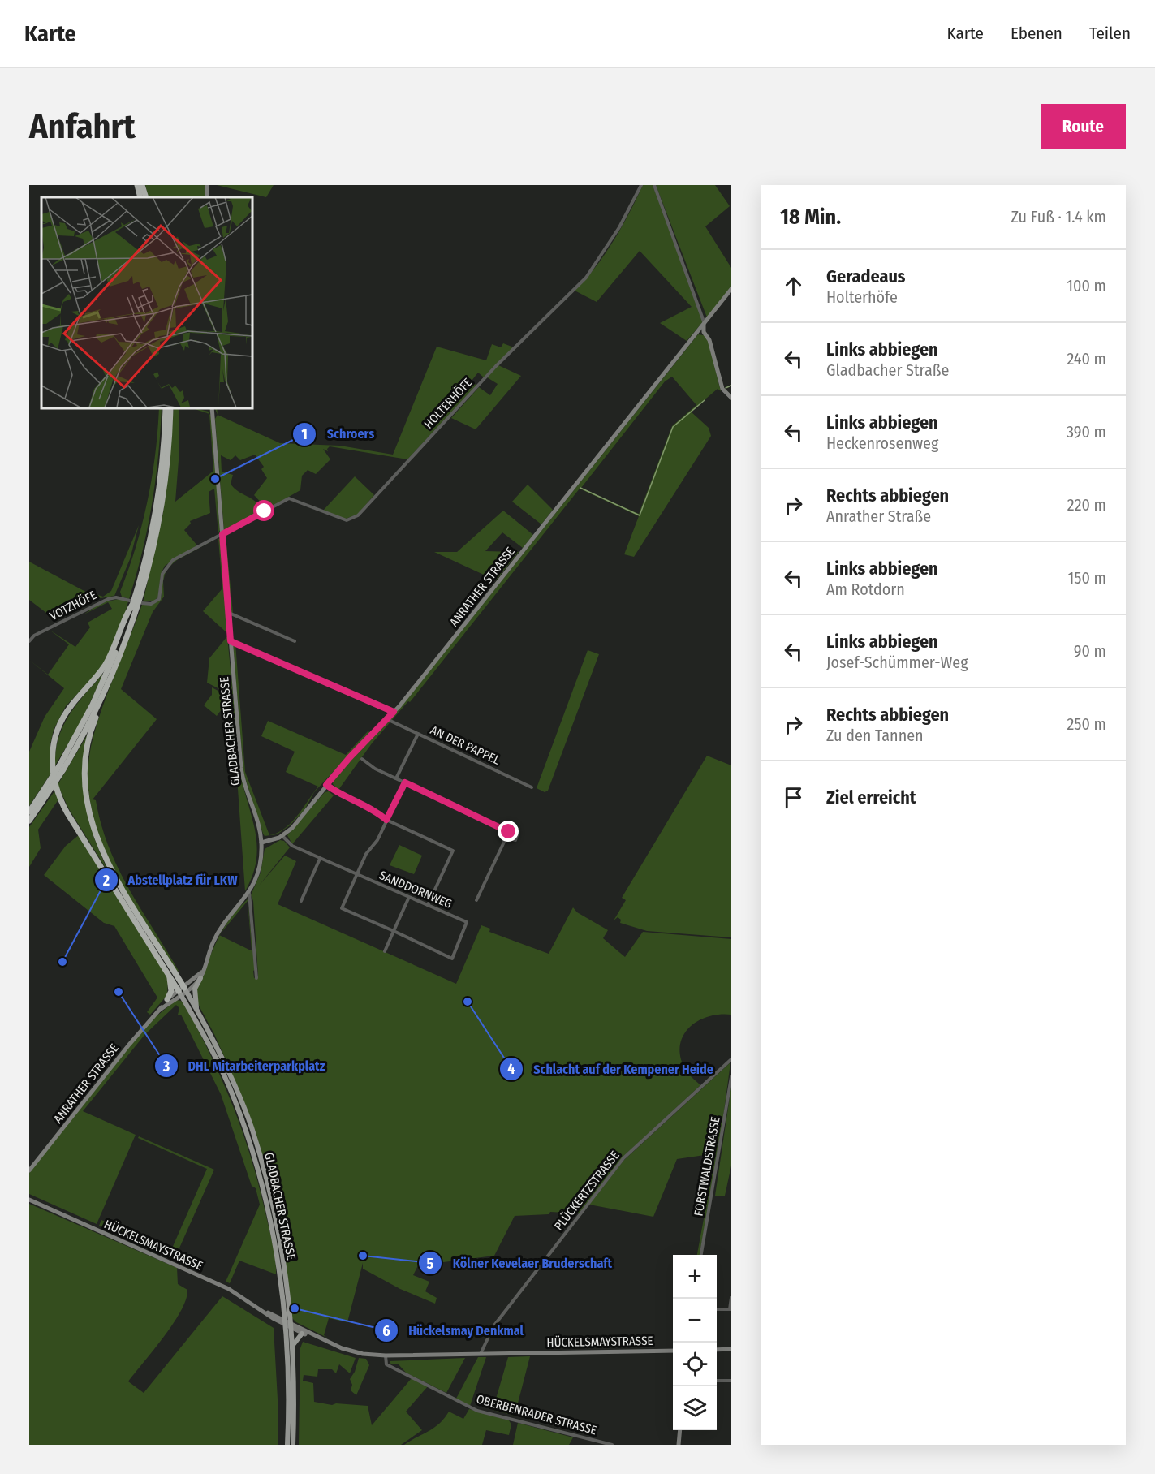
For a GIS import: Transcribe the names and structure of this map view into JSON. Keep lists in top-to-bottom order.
{
  "streets": {
    "main road": ["ANRATHER STRASSE", "GLADBACHER STRASSE", "HÜCKELSMAYSTRASSE"],
    "street": [
      "HOLTERHÖFE",
      "VOTZHÖFE",
      "AN DER PAPPEL",
      "SANDDORNWEG",
      "FORSTWALDSTRASSE",
      "PLÜCKERTZSTRASSE",
      "OBERBENRADER STRASSE"
    ]
  },
  "crossings": [
    ["HOLTERHÖFE", "GLADBACHER STRASSE"],
    ["ANRATHER STRASSE", "GLADBACHER STRASSE"],
    ["ANRATHER STRASSE", "SANDDORNWEG"],
    ["GLADBACHER STRASSE", "HÜCKELSMAYSTRASSE"],
    ["PLÜCKERTZSTRASSE", "HÜCKELSMAYSTRASSE"],
    ["HÜCKELSMAYSTRASSE", "OBERBENRADER STRASSE"]
  ],
  "places": [
    "Schroers",
    "Abstellplatz für LKW",
    "DHL Mitarbeiterparkplatz",
    "Schlacht auf der Kempener Heide",
    "Kölner Kevelaer Bruderschaft",
    "Hückelsmay Denkmal"
  ],
  "page": {
    "header": "Karte",
    "nav": ["Karte", "Ebenen", "Teilen"],
    "buttons": "Route",
    "title": "Anfahrt",
    "heading": ["18 Min.", "Zu Fuß · 1.4 km"],
    "list": [
      ["Geradeaus", "Holterhöfe", "100 m"],
      ["Links abbiegen", "Gladbacher Straße", "240 m"],
      ["Links abbiegen", "Heckenrosenweg", "390 m"],
      ["Rechts abbiegen", "Anrather Straße", "220 m"],
      ["Links abbiegen", "Am Rotdorn", "150 m"],
      ["Links abbiegen", "Josef-Schümmer-Weg", "90 m"],
      ["Rechts abbiegen", "Zu den Tannen", "250 m"],
      "Ziel erreicht"
    ],
    "map_buttons": ["+", "−"]
  }
}
